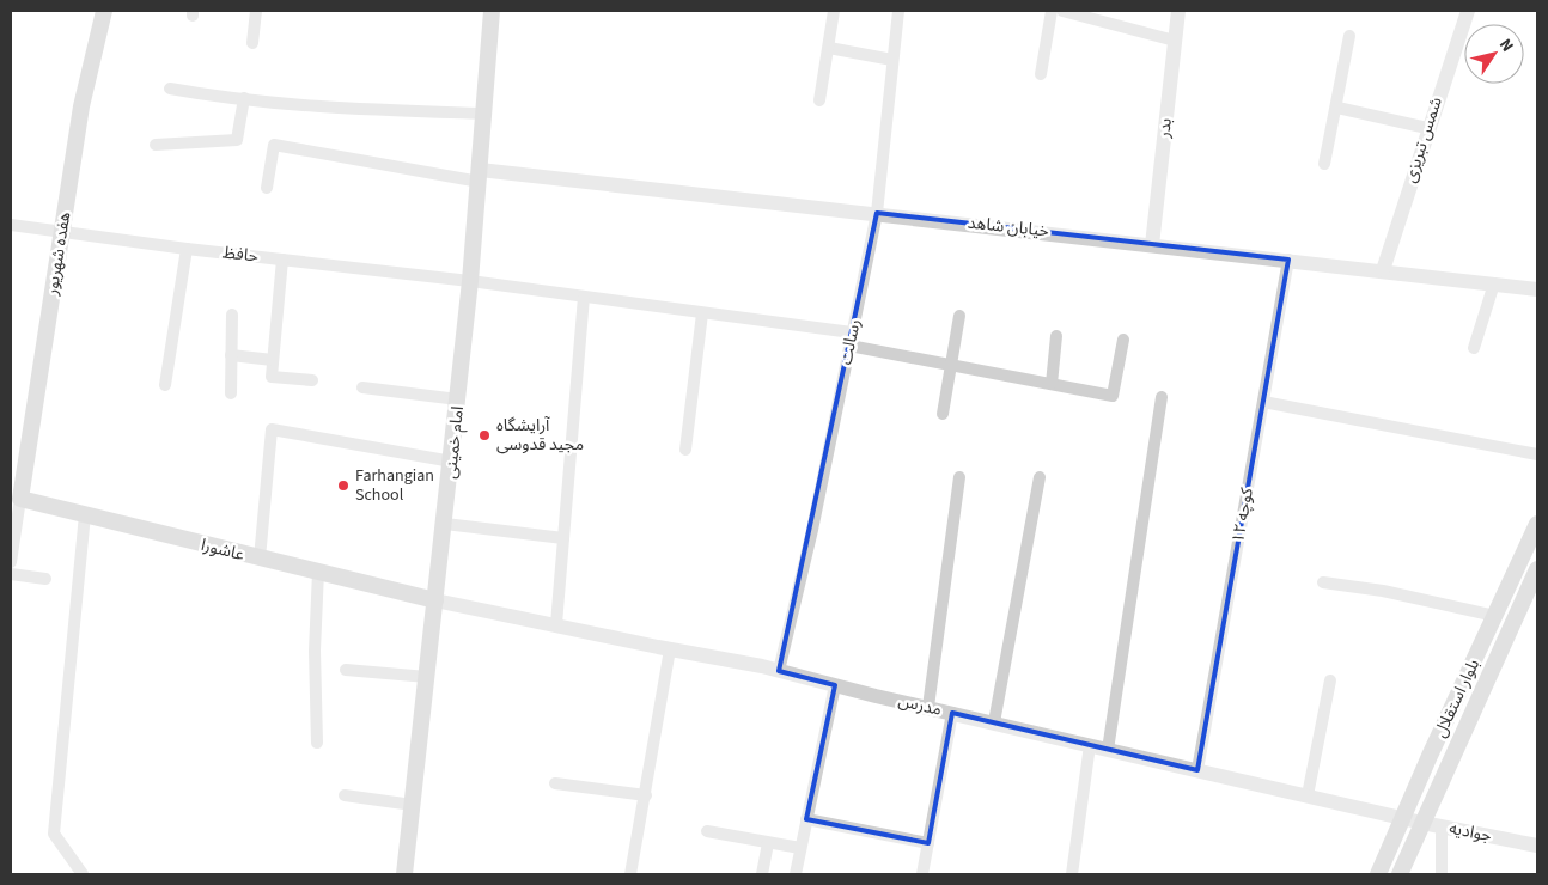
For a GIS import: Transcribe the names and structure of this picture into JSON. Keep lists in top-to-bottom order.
{
  "streets": {
    "main road": [
      "هفده شهریور",
      "امام خمینی",
      "عاشورا",
      "بلوار استقلال"
    ],
    "street": [
      "بدر",
      "شمس تبریزی",
      "خیابان شاهد",
      "حافظ",
      "رسالت",
      "کوچه ۱۲",
      "مدرس",
      "جوادیه"
    ]
  },
  "crossings": [
    ["بدر", "خیابان شاهد"],
    ["شمس تبریزی", "خیابان شاهد"],
    ["خیابان شاهد", "رسالت"],
    ["خیابان شاهد", "امام خمینی"],
    ["خیابان شاهد", "کوچه ۱۲"],
    ["هفده شهریور", "حافظ"],
    ["هفده شهریور", "عاشورا"],
    ["حافظ", "رسالت"],
    ["حافظ", "امام خمینی"],
    ["رسالت", "مدرس"],
    ["امام خمینی", "عاشورا"],
    ["امام خمینی", "مدرس"],
    ["کوچه ۱۲", "مدرس"],
    ["عاشورا", "مدرس"],
    ["بلوار استقلال", "مدرس"],
    ["بلوار استقلال", "جوادیه"],
    ["مدرس", "جوادیه"]
  ],
  "places": ["آرایشگاه مجید قدوسی", "Farhangian School"],
  "north": "top right"
}
